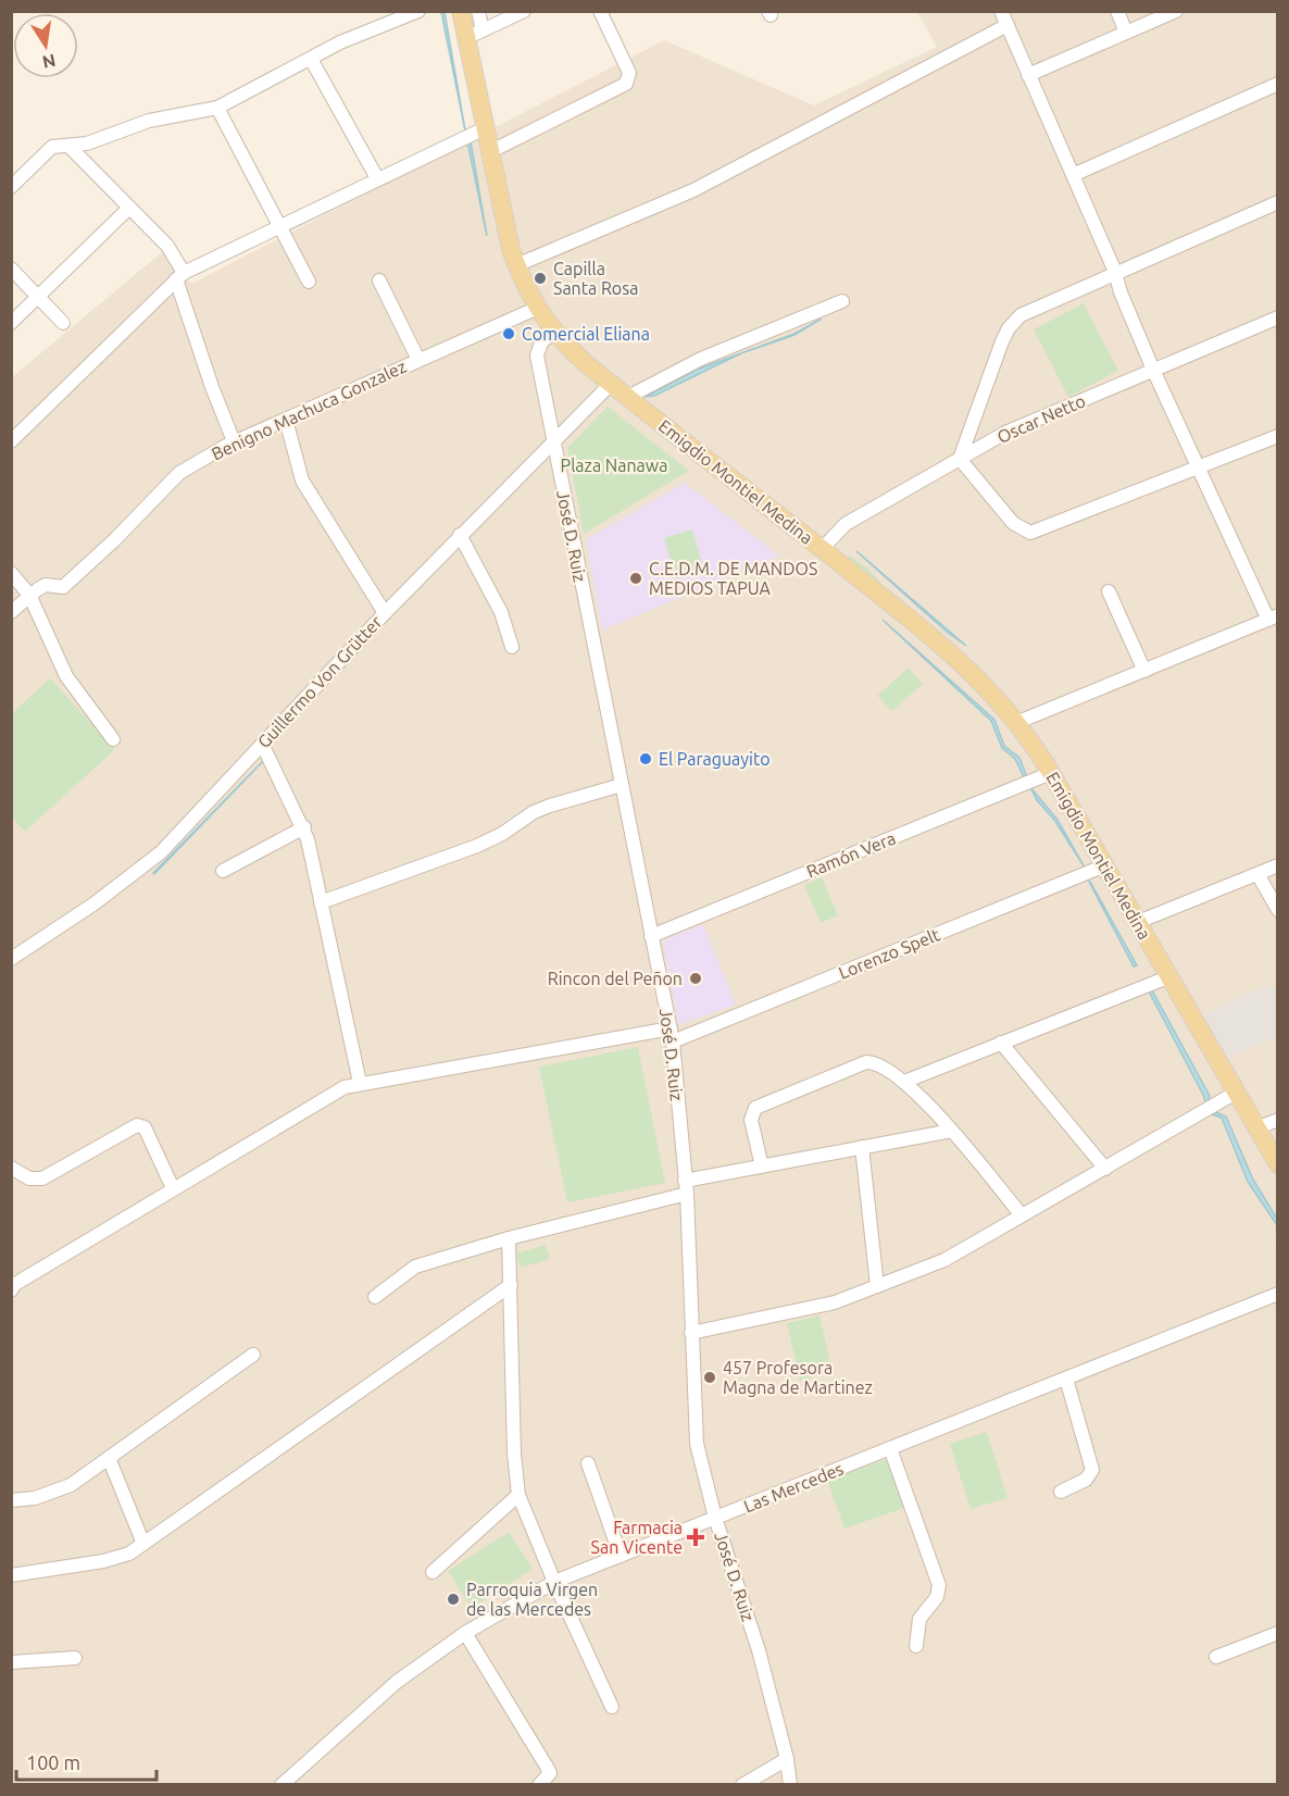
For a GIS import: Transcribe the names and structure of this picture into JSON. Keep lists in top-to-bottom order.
{
  "streets": {
    "main road": ["Emigdio Montiel Medina"],
    "street": [
      "Benigno Machuca Gonzalez",
      "Oscar Netto",
      "José D. Ruiz",
      "Guillermo Von Grütter",
      "Ramón Vera",
      "Lorenzo Spelt",
      "Las Mercedes"
    ]
  },
  "crossings": [
    ["Benigno Machuca Gonzalez", "Emigdio Montiel Medina"],
    ["Oscar Netto", "Emigdio Montiel Medina"],
    ["Emigdio Montiel Medina", "José D. Ruiz"],
    ["Emigdio Montiel Medina", "Guillermo Von Grütter"],
    ["Emigdio Montiel Medina", "Ramón Vera"],
    ["Emigdio Montiel Medina", "Lorenzo Spelt"],
    ["José D. Ruiz", "Guillermo Von Grütter"],
    ["José D. Ruiz", "Ramón Vera"],
    ["José D. Ruiz", "Lorenzo Spelt"],
    ["José D. Ruiz", "Las Mercedes"]
  ],
  "parks": ["Plaza Nanawa"],
  "places": {
    "other": [
      "Capilla Santa Rosa",
      "Comercial Eliana",
      "C.E.D.M. DE MANDOS MEDIOS TAPUA",
      "El Paraguayito",
      "Rincon del Peñon",
      "457 Profesora Magna de Martinez",
      "Parroquia Virgen de las Mercedes"
    ],
    "health": ["Farmacia San Vicente"]
  },
  "scale_bar": "100 m",
  "north": "bottom"
}
